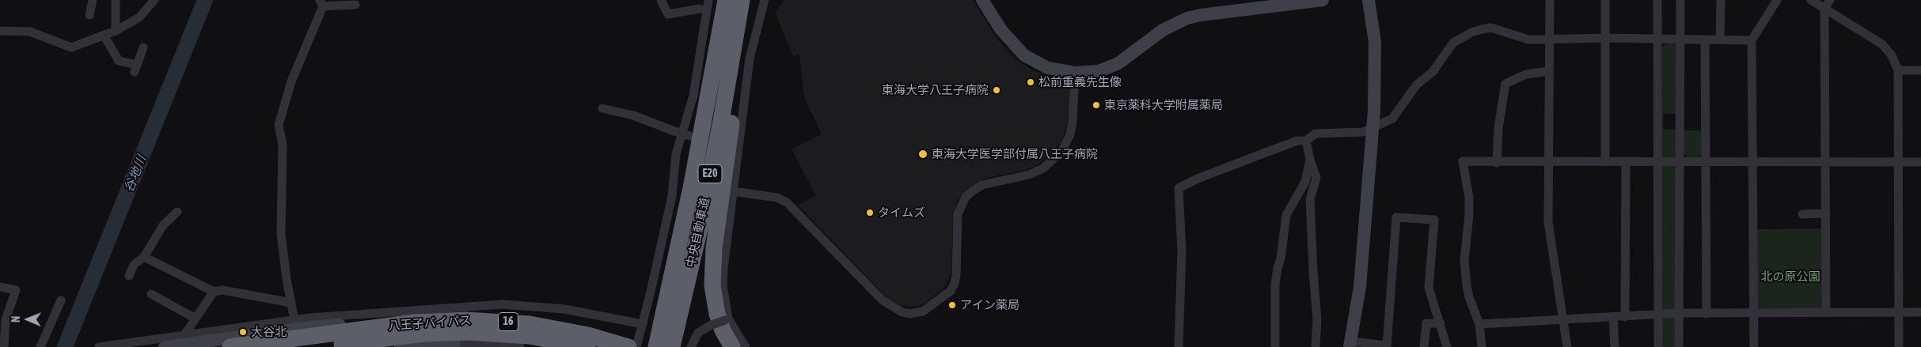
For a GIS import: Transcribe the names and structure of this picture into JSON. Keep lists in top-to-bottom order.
{
  "streets": {
    "highway": [
      "E20",
      "中央自動車道",
      "16",
      "八王子バイパス"
    ]
  },
  "water": ["谷地川"],
  "parks": ["北の原公園"],
  "places": [
    "松前重義先生像",
    "東海大学八王子病院",
    "東京薬科大学附属薬局",
    "東海大学医学部付属八王子病院",
    "タイムズ",
    "アイン薬局",
    "大谷北"
  ],
  "north": "left"
}
